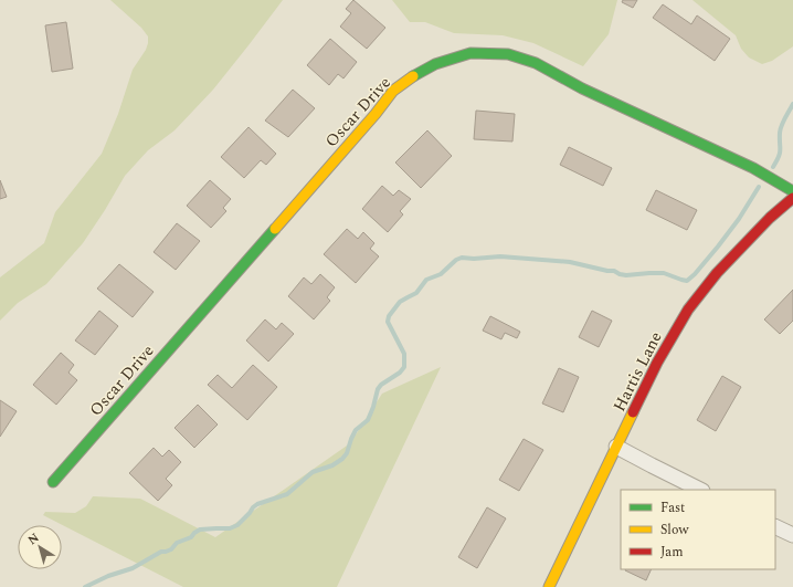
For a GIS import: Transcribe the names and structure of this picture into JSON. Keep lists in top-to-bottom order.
{
  "streets": {
    "street": ["Oscar Drive", "Hartis Lane"]
  },
  "legend": ["Fast", "Slow", "Jam"],
  "north": "top left"
}
